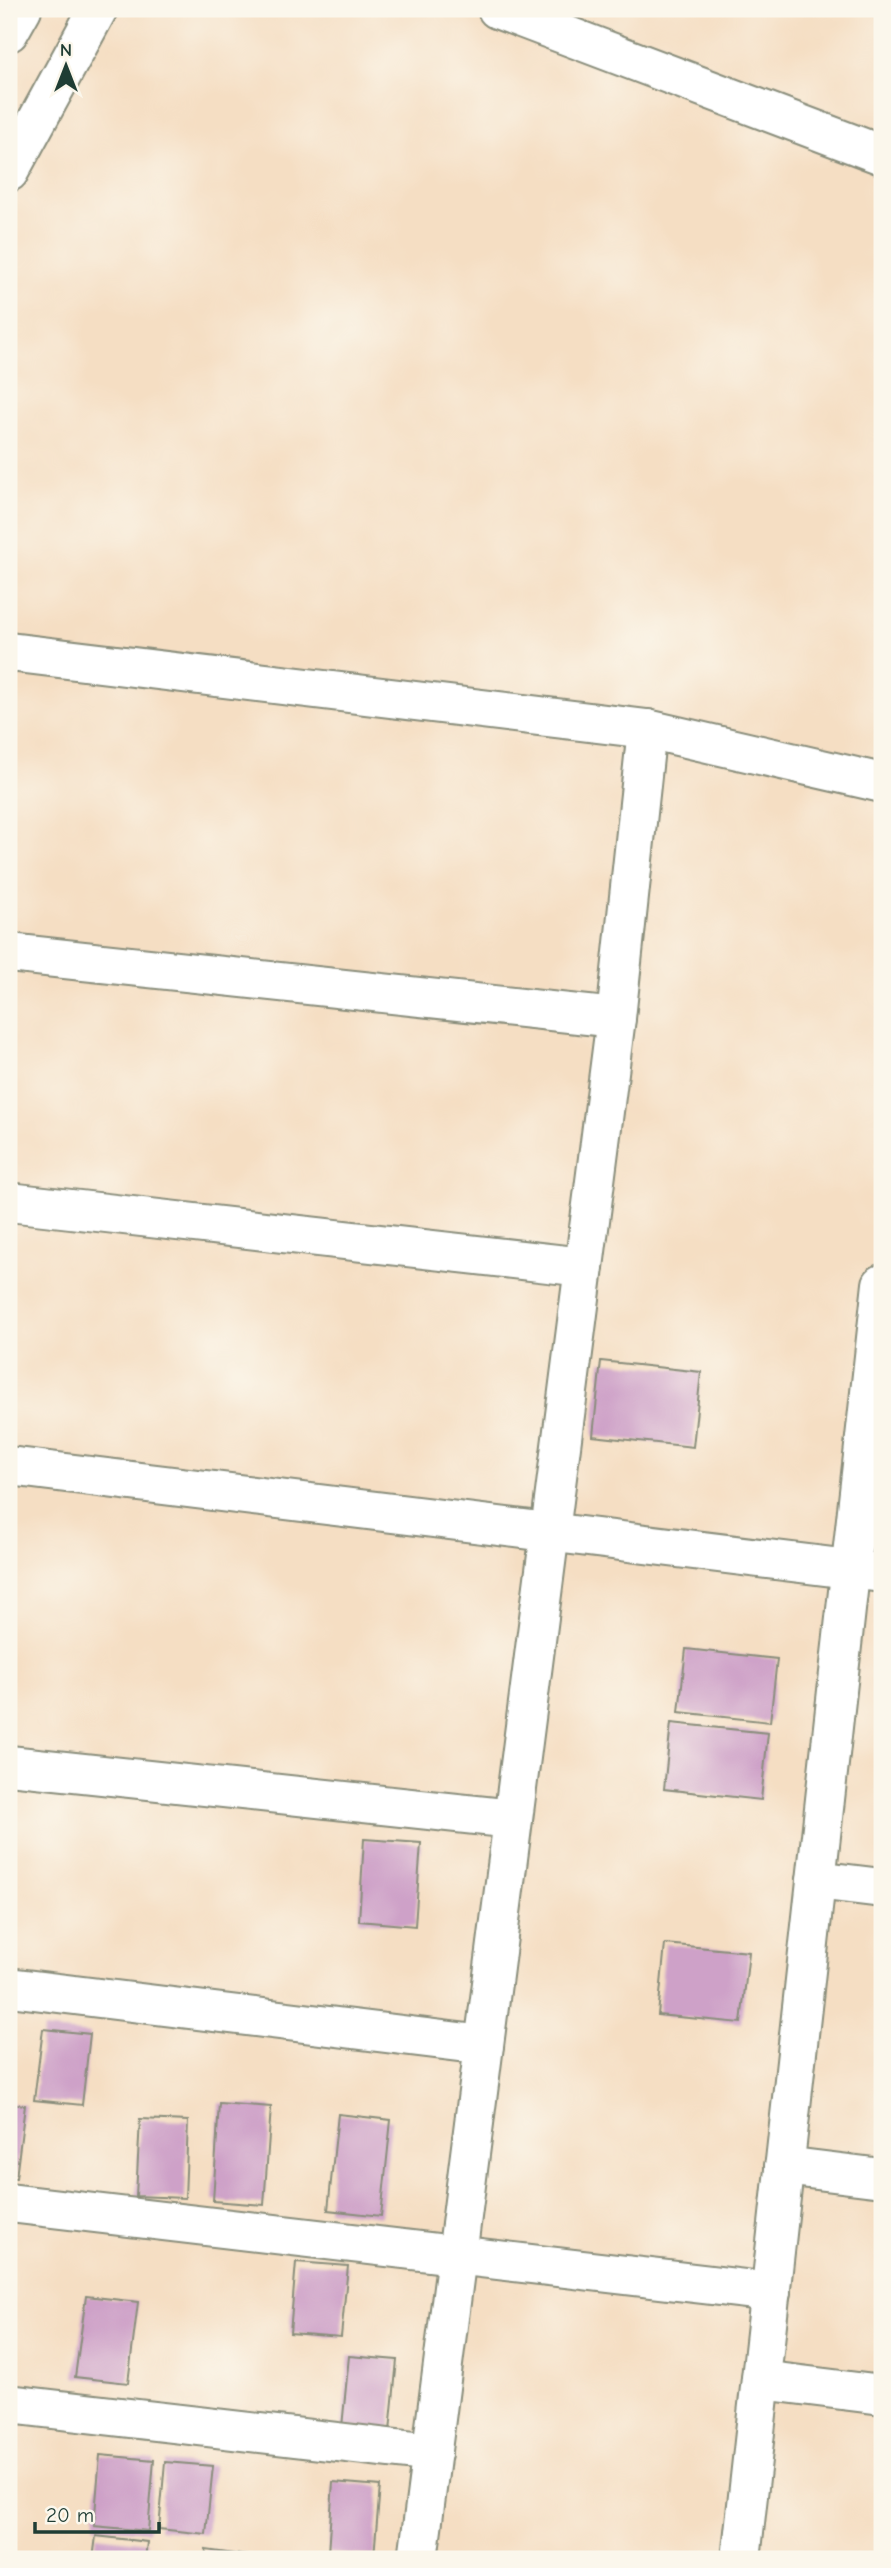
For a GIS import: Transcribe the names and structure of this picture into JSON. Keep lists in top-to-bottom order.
{
  "scale_bar": "20 m",
  "north": "top"
}
